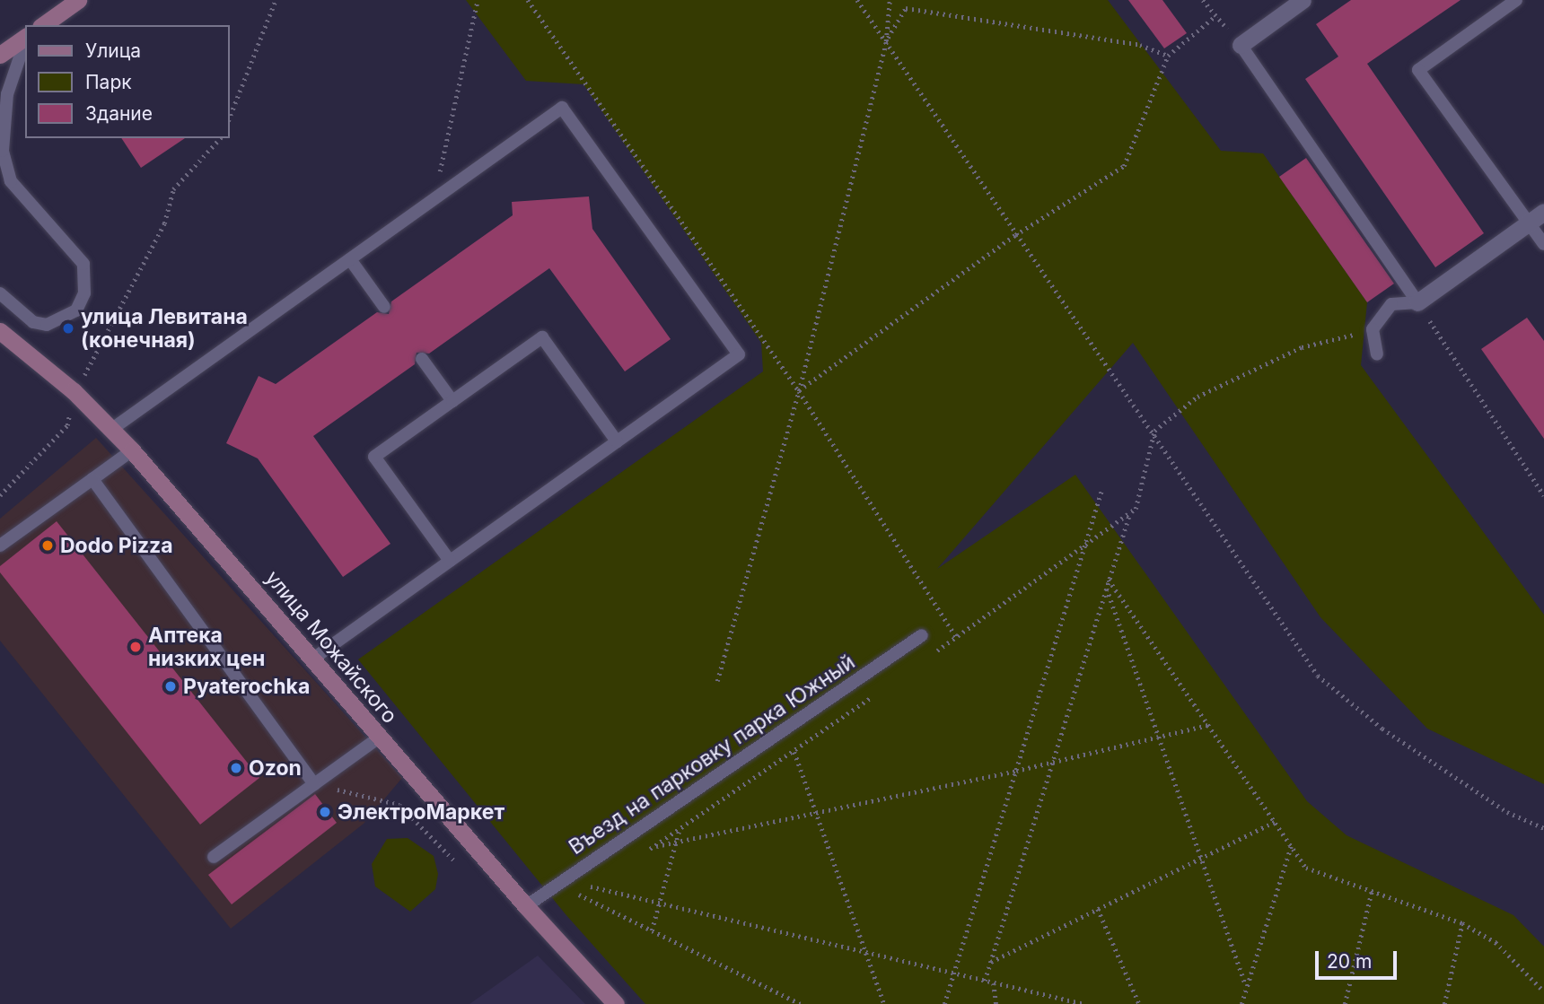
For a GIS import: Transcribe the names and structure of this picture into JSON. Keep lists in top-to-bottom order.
{
  "streets": {
    "main road": ["улица Можайского"],
    "lane": ["Въезд на парковку парка Южный"]
  },
  "crossings": [
    ["улица Можайского", "Въезд на парковку парка Южный"]
  ],
  "places": [
    "улица Левитана (конечная)",
    "Dodo Pizza",
    "Аптека низких цен",
    "Pyaterochka",
    "Ozon",
    "ЭлектроМаркет"
  ],
  "legend": ["Улица", "Парк", "Здание"],
  "scale_bar": "20 m"
}
